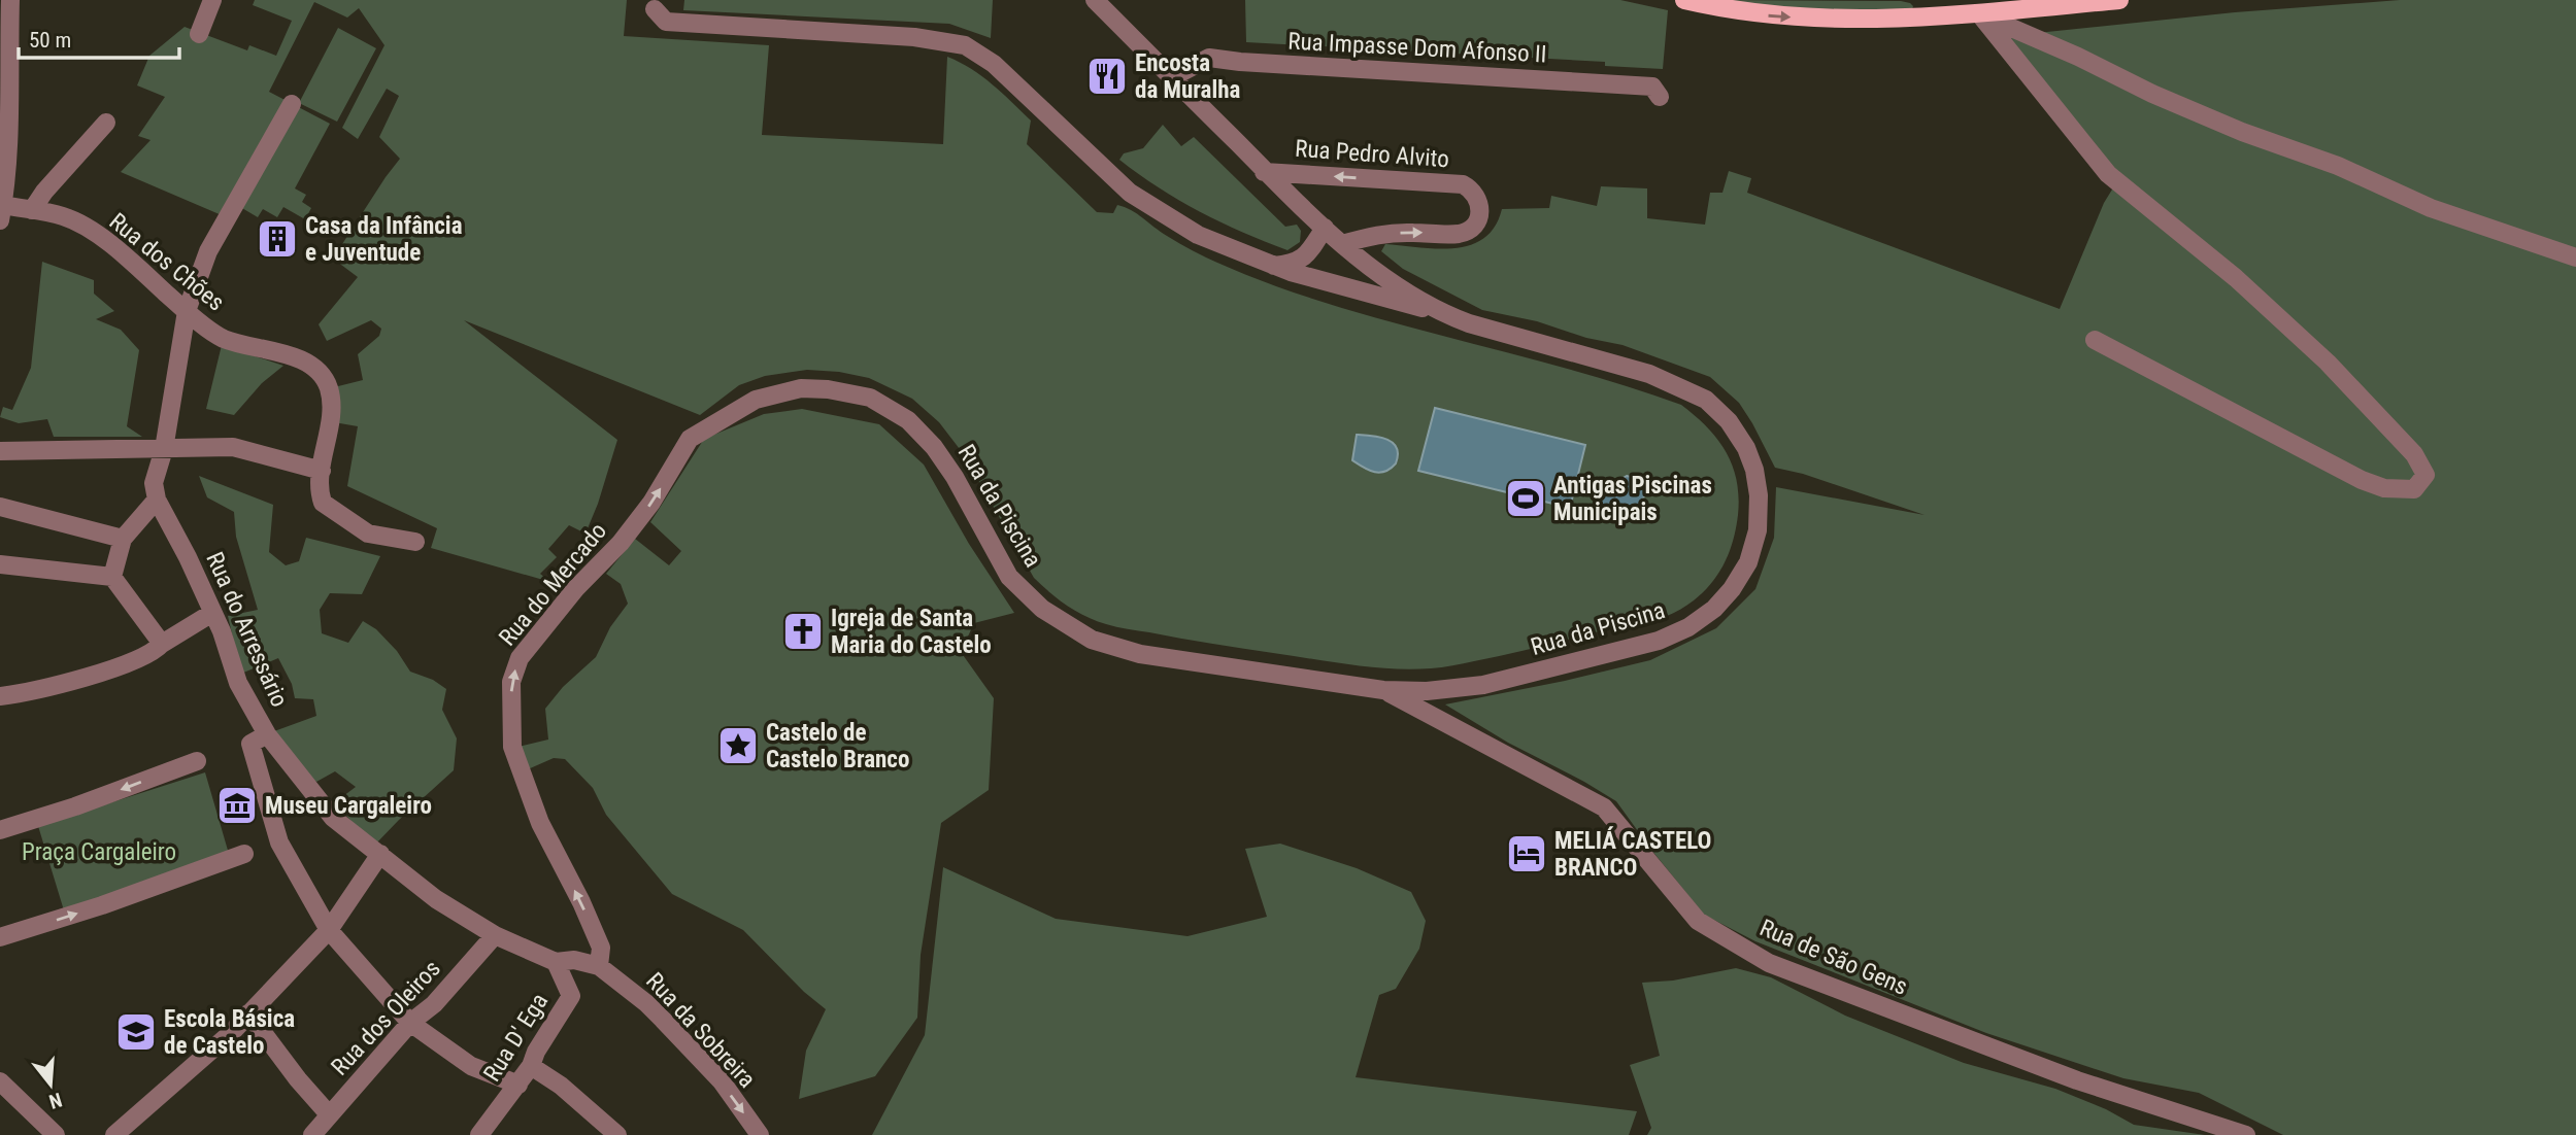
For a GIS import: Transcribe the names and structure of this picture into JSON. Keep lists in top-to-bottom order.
{
  "streets": {
    "street": [
      "Rua Impasse Dom Afonso II",
      "Rua Pedro Alvito",
      "Rua dos Chões",
      "Rua da Piscina",
      "Rua do Mercado",
      "Rua do Arressário",
      "Rua de São Gens",
      "Rua dos Oleiros",
      "Rua da Sobreira",
      "Rua D' Ega"
    ]
  },
  "crossings": [
    ["Rua Impasse Dom Afonso II", "Rua da Piscina"],
    ["Rua Pedro Alvito", "Rua da Piscina"],
    ["Rua da Piscina", "Rua do Mercado"],
    ["Rua da Piscina", "Rua de São Gens"],
    ["Rua do Mercado", "Rua do Arressário"],
    ["Rua do Mercado", "Rua da Sobreira"],
    ["Rua do Arressário", "Rua dos Oleiros"],
    ["Rua do Arressário", "Rua da Sobreira"],
    ["Rua do Arressário", "Rua D' Ega"]
  ],
  "one_way": ["Rua do Mercado"],
  "parks": ["Praça Cargaleiro"],
  "places": {
    "restaurant": ["Encosta da Muralha"],
    "building": ["Casa da Infância e Juventude"],
    "sports": ["Antigas Piscinas Municipais"],
    "church": ["Igreja de Santa Maria do Castelo"],
    "place": ["Castelo de Castelo Branco"],
    "museum": ["Museu Cargaleiro"],
    "hotel": ["MELIÁ CASTELO BRANCO"],
    "school or university": ["Escola Básica de Castelo"]
  },
  "scale_bar": "50 m",
  "north": "bottom"
}
